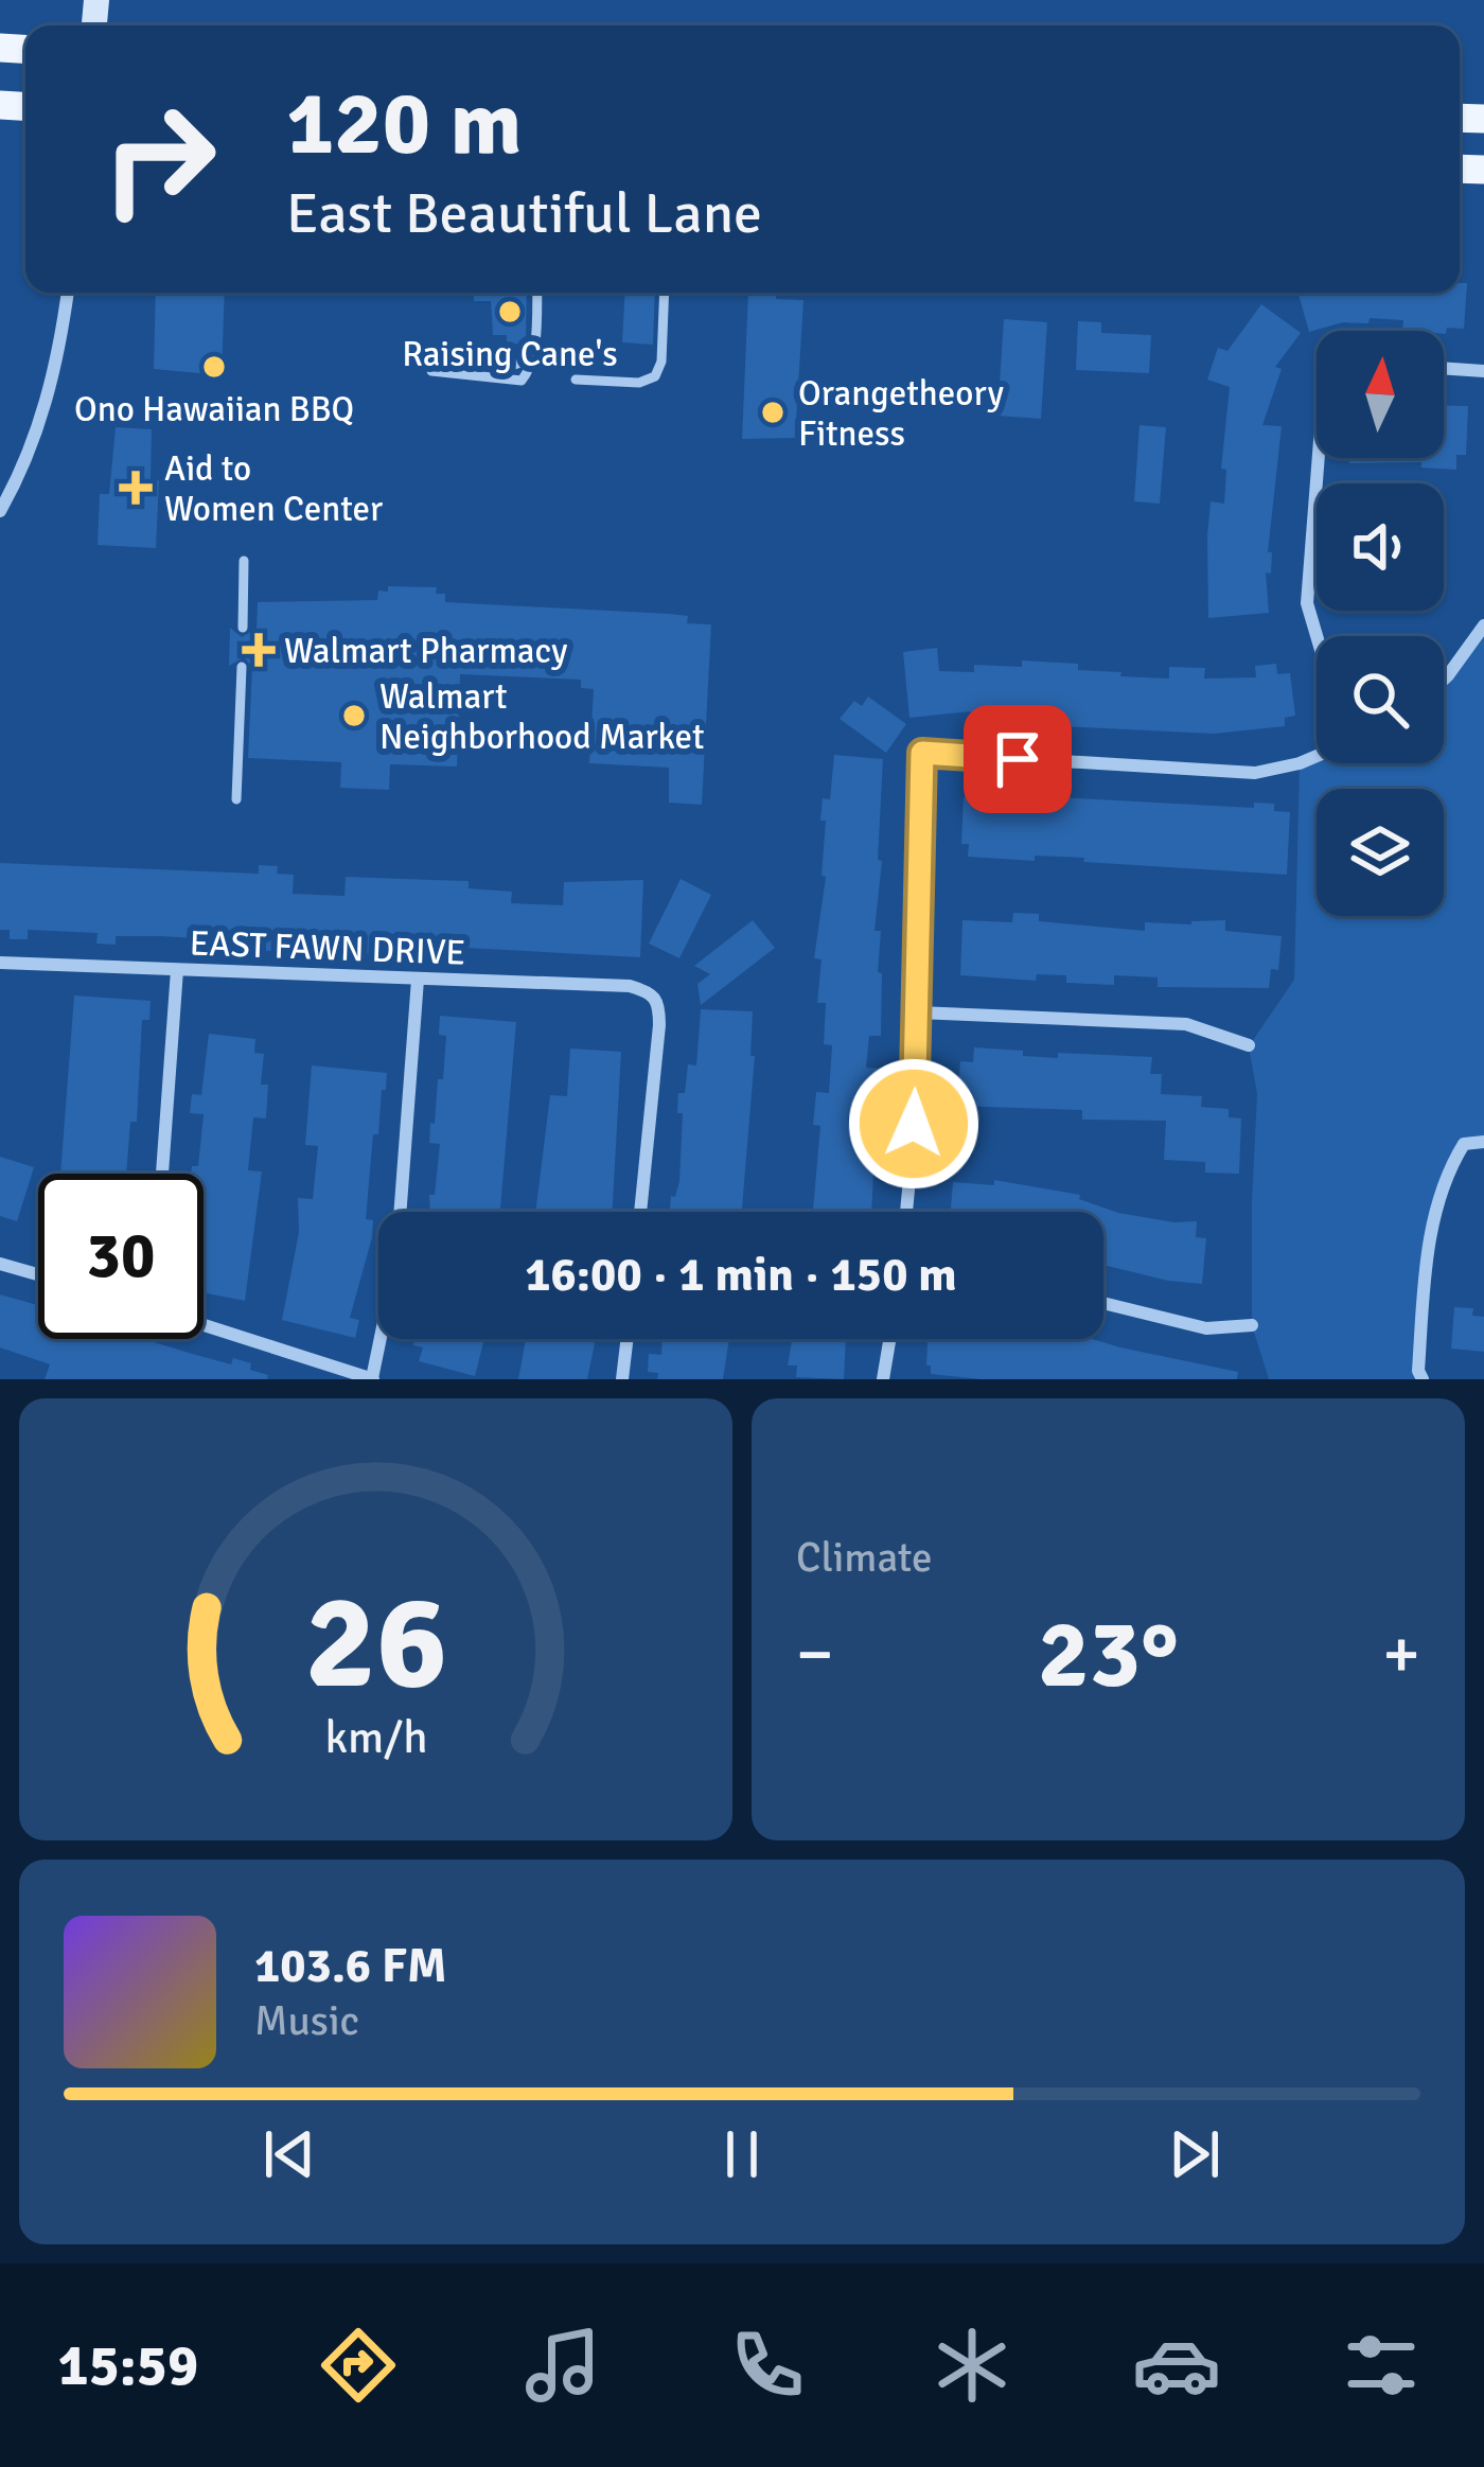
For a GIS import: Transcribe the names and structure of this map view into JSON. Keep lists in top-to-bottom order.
{
  "streets": {
    "street": ["EAST FAWN DRIVE"]
  },
  "places": {
    "other": [
      "Raising Cane's",
      "Ono Hawaiian BBQ",
      "Orangetheory Fitness",
      "Walmart Neighborhood Market"
    ],
    "health": ["Aid to Women Center", "Walmart Pharmacy"]
  },
  "north": "top",
  "page": {
    "turn": ["120 m", "East Beautiful Lane"],
    "limit": "30",
    "trip": "16:00 · 1 min · 150 m",
    "tile": "Climate",
    "heat": ["−", "23°", "+"],
    "song": ["103.6 FM", "Music"],
    "tabs": "15:59",
    "gauge": ["26", "km/h"]
  }
}
